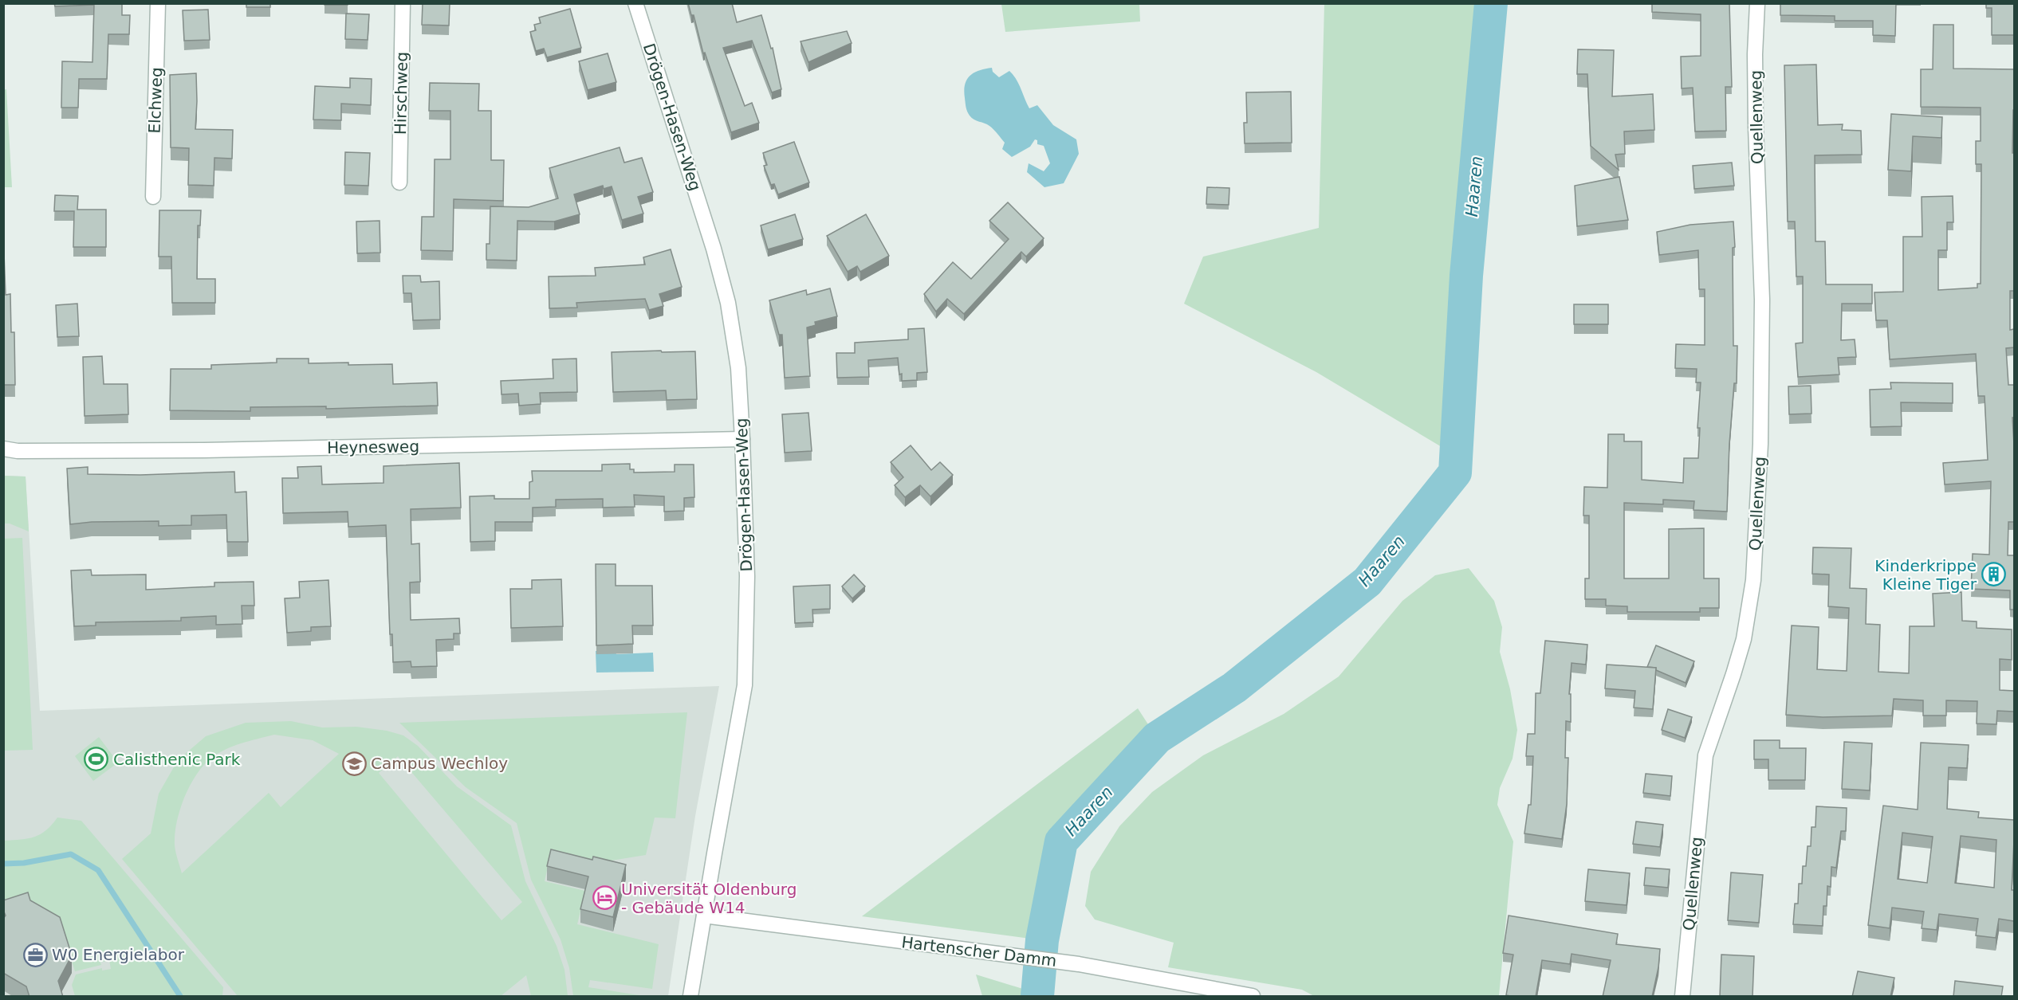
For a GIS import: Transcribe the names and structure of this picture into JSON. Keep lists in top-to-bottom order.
{
  "streets": {
    "street": [
      "Hirschweg",
      "Elchweg",
      "Drögen-Hasen-Weg",
      "Quellenweg",
      "Heynesweg",
      "Hartenscher Damm"
    ]
  },
  "crossings": [
    ["Drögen-Hasen-Weg", "Heynesweg"],
    ["Drögen-Hasen-Weg", "Hartenscher Damm"]
  ],
  "water": ["Haaren"],
  "places": {
    "building": ["Kinderkrippe Kleine Tiger"],
    "sports": ["Calisthenic Park"],
    "school or university": ["Campus Wechloy"],
    "hotel": ["Universität Oldenburg - Gebäude W14"],
    "office": ["W0 Energielabor"]
  }
}
